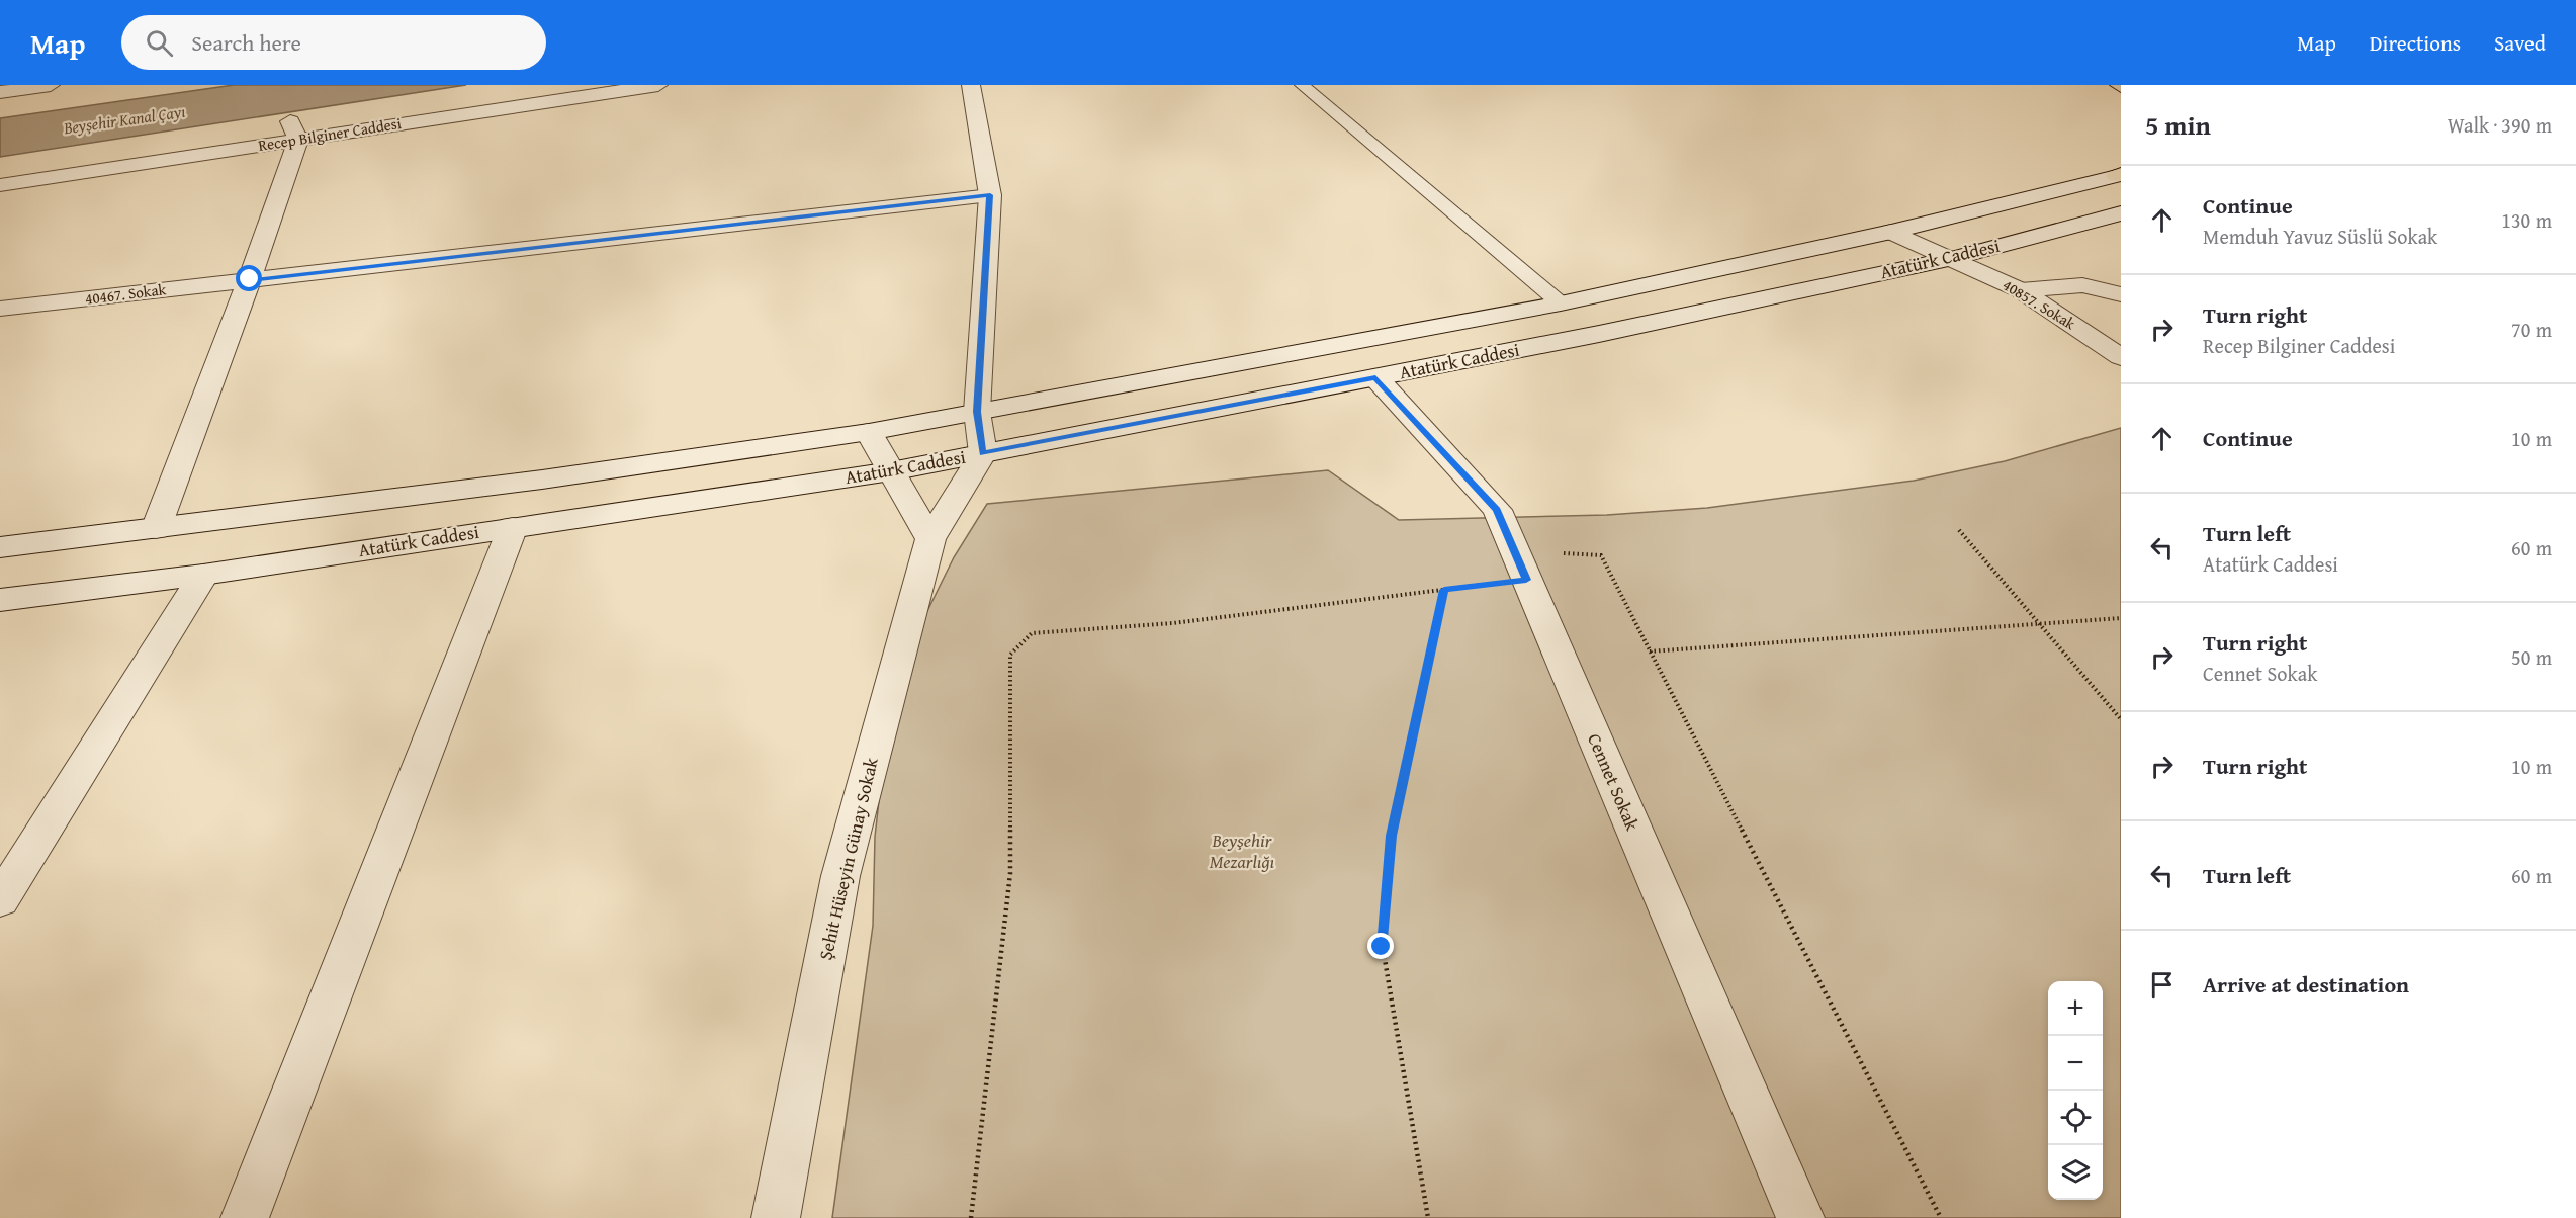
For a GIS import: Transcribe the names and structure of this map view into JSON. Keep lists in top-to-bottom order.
{
  "streets": {
    "street": [
      "Recep Bilginer Caddesi",
      "Atatürk Caddesi",
      "40467. Sokak",
      "40857. Sokak",
      "Cennet Sokak",
      "Şehit Hüseyin Günay Sokak"
    ]
  },
  "crossings": [
    ["Atatürk Caddesi", "40857. Sokak"],
    ["Atatürk Caddesi", "Cennet Sokak"],
    ["Atatürk Caddesi", "Şehit Hüseyin Günay Sokak"]
  ],
  "water": ["Beyşehir Kanal Çayı"],
  "parks": ["Beyşehir Mezarlığı"],
  "page": {
    "header": "Map",
    "search": "Search here",
    "nav": ["Map", "Directions", "Saved"],
    "heading": ["5 min", "Walk · 390 m"],
    "list": [
      ["Continue", "Memduh Yavuz Süslü Sokak", "130 m"],
      ["Turn right", "Recep Bilginer Caddesi", "70 m"],
      ["Continue", "10 m"],
      ["Turn left", "Atatürk Caddesi", "60 m"],
      ["Turn right", "Cennet Sokak", "50 m"],
      ["Turn right", "10 m"],
      ["Turn left", "60 m"],
      "Arrive at destination"
    ],
    "map_buttons": ["+", "−"]
  }
}
